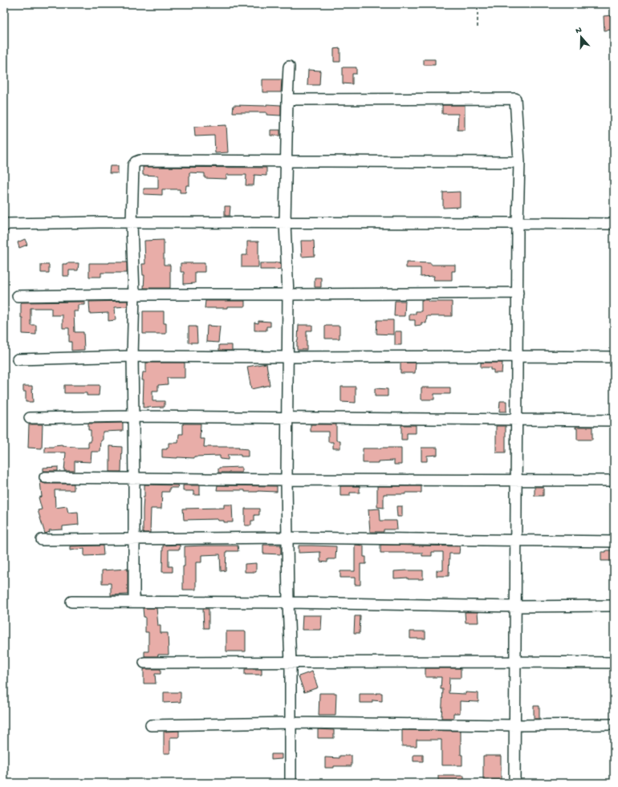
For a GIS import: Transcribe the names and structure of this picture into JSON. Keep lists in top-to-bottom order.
{
  "north": "top"
}
